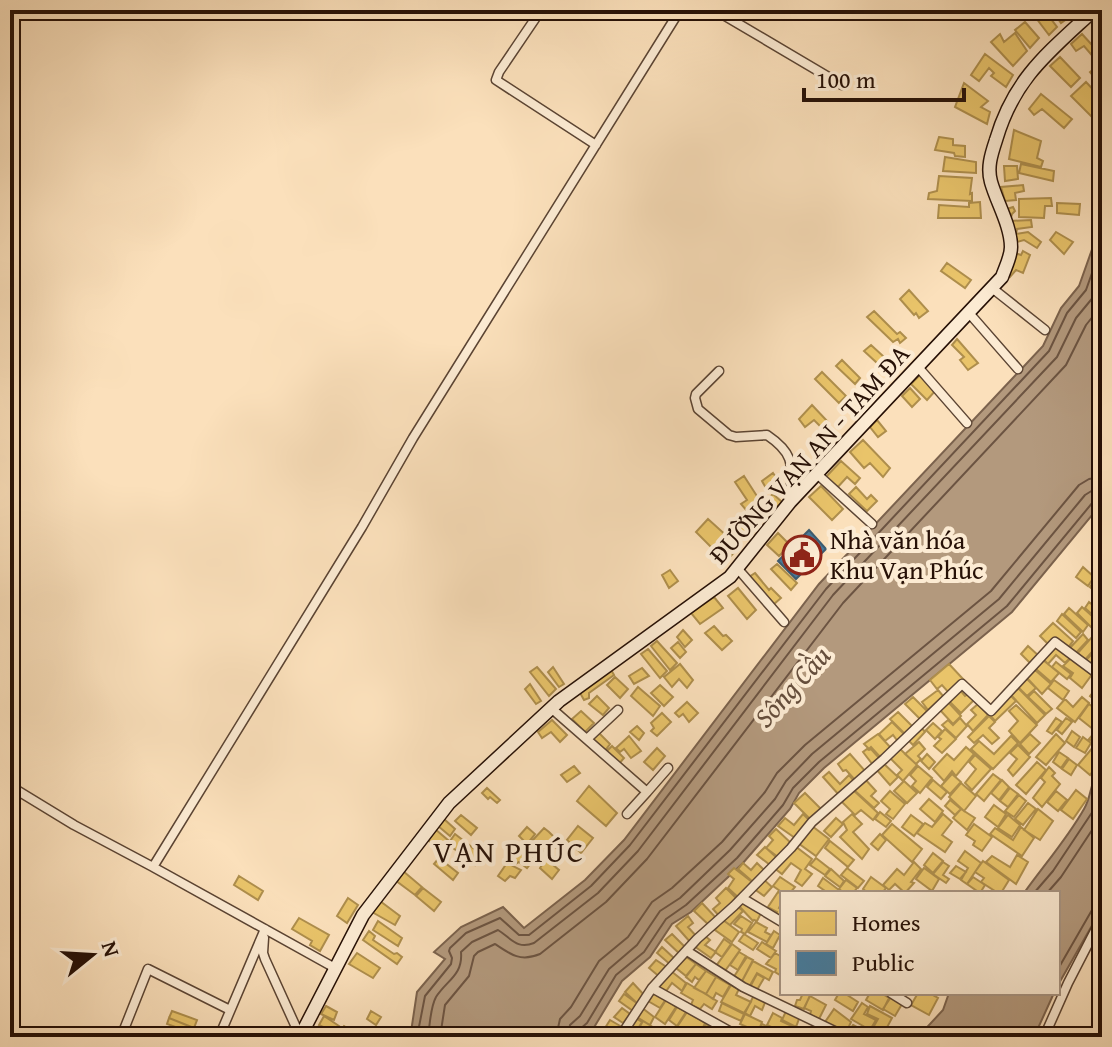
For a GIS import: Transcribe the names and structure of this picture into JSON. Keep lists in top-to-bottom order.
{
  "streets": {
    "main road": ["ĐƯỜNG VẠN AN - TAM ĐA"]
  },
  "districts": ["VẠN PHÚC"],
  "water": ["Sông Cầu"],
  "places": {
    "public building": ["Nhà văn hóa Khu Vạn Phúc"]
  },
  "legend": ["Homes", "Public"],
  "scale_bar": "100 m",
  "north": "right"
}
